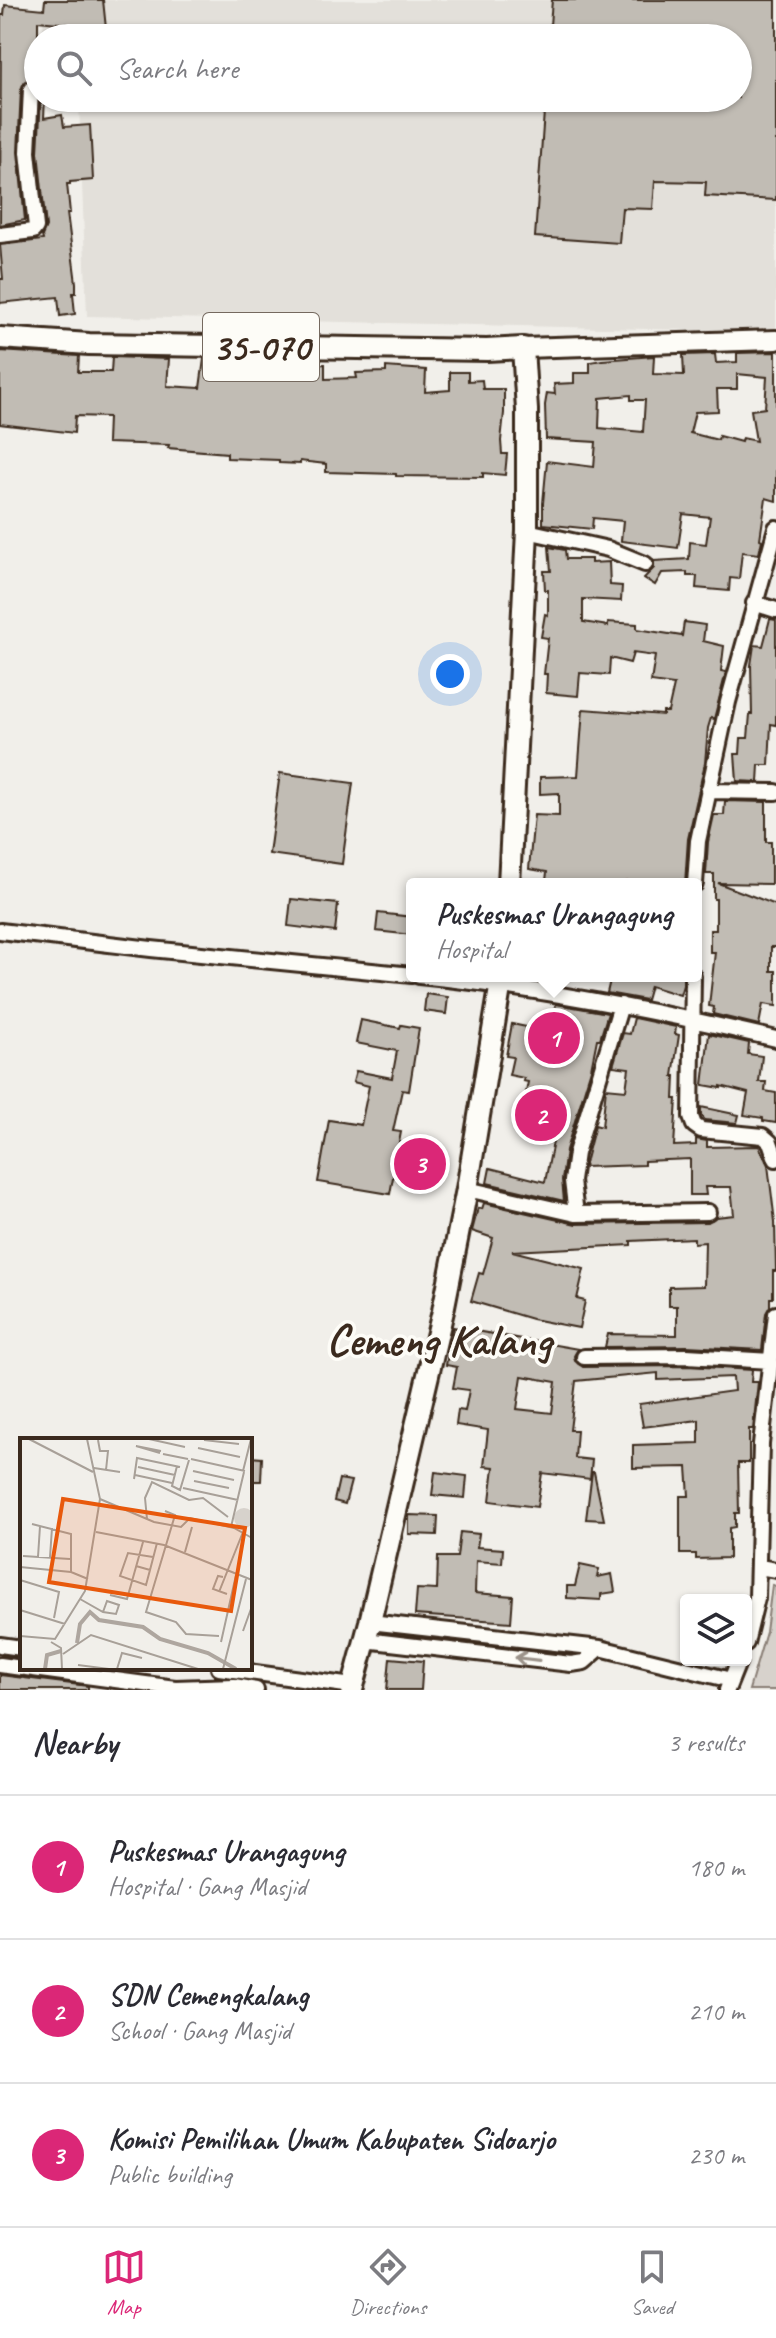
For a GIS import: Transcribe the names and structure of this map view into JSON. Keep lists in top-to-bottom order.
{
  "streets": {
    "main road": ["35-070"]
  },
  "districts": ["Cemeng Kalang"],
  "page": {
    "search": "Search here",
    "popup": ["Puskesmas Urangagung", "Hospital"],
    "pins": ["1", "2", "3"],
    "heading": ["Nearby", "3 results"],
    "list": [
      {
        "mark": "1",
        "name": "Puskesmas Urangagung",
        "note": "Hospital · Gang Masjid",
        "value": "180 m"
      },
      {
        "mark": "2",
        "name": "SDN Cemengkalang",
        "note": "School · Gang Masjid",
        "value": "210 m"
      },
      {
        "mark": "3",
        "name": "Komisi Pemilihan Umum Kabupaten Sidoarjo",
        "note": "Public building",
        "value": "230 m"
      }
    ],
    "nav": ["Map", "Directions", "Saved"]
  }
}
